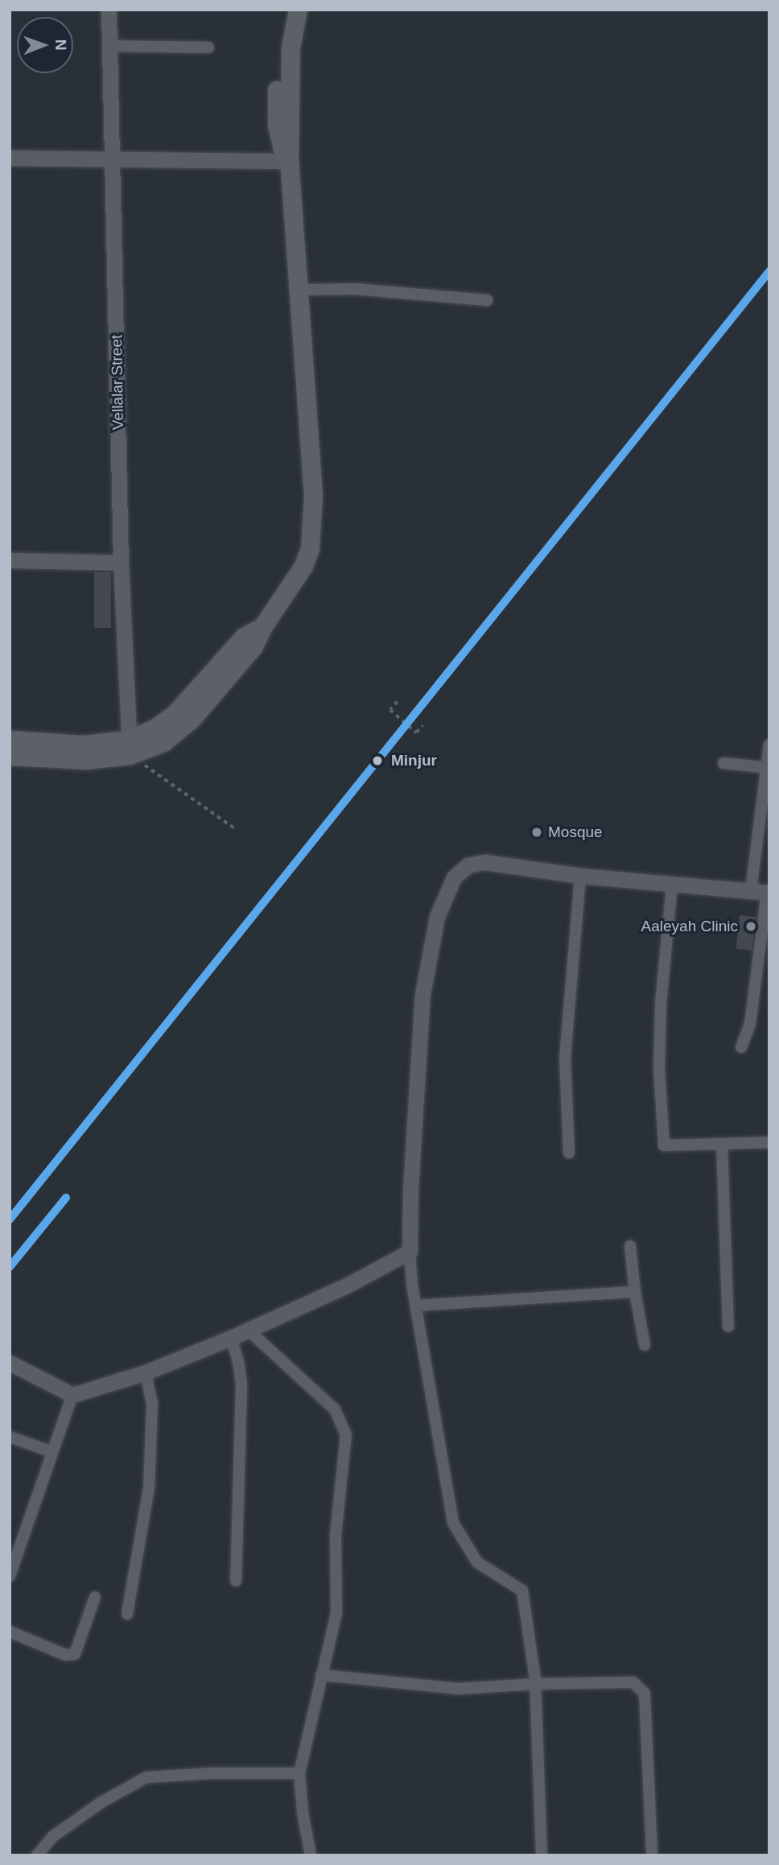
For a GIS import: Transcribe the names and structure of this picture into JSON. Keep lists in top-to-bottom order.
{
  "streets": {
    "main road": ["Vellalar Street"]
  },
  "places": ["Minjur", "Mosque", "Aaleyah Clinic"],
  "north": "right"
}
